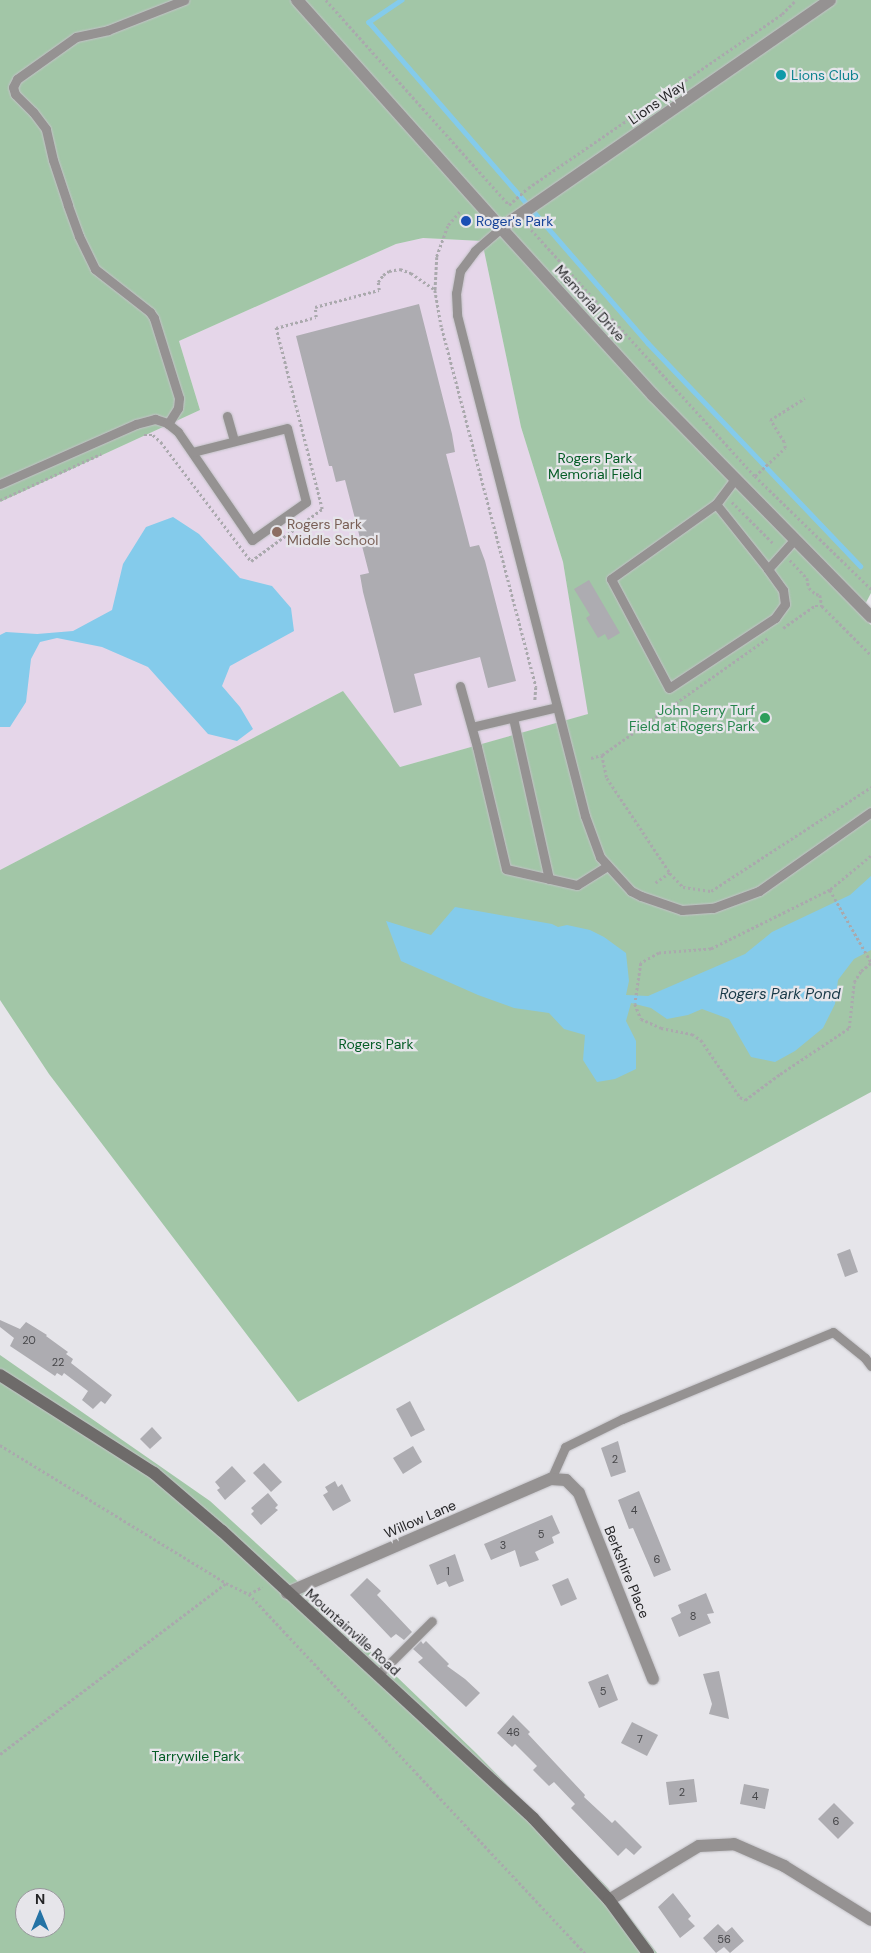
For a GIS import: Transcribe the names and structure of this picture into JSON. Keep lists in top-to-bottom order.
{
  "streets": {
    "street": [
      "Lions Way",
      "Memorial Drive",
      "Willow Lane",
      "Berkshire Place",
      "Mountainville Road"
    ]
  },
  "crossings": [
    ["Lions Way", "Memorial Drive"],
    ["Willow Lane", "Berkshire Place"],
    ["Willow Lane", "Mountainville Road"]
  ],
  "water": ["Rogers Park Pond"],
  "parks": ["Rogers Park Memorial Field", "Rogers Park", "Tarrywile Park"],
  "places": [
    "Lions Club",
    "Roger's Park",
    "Rogers Park Middle School",
    "John Perry Turf Field at Rogers Park"
  ],
  "house_numbers": [
    "20",
    "22",
    "2",
    "4",
    "5",
    "3",
    "6",
    "1",
    "8",
    "5",
    "46",
    "7",
    "2",
    "4",
    "6",
    "56"
  ],
  "north": "top"
}
